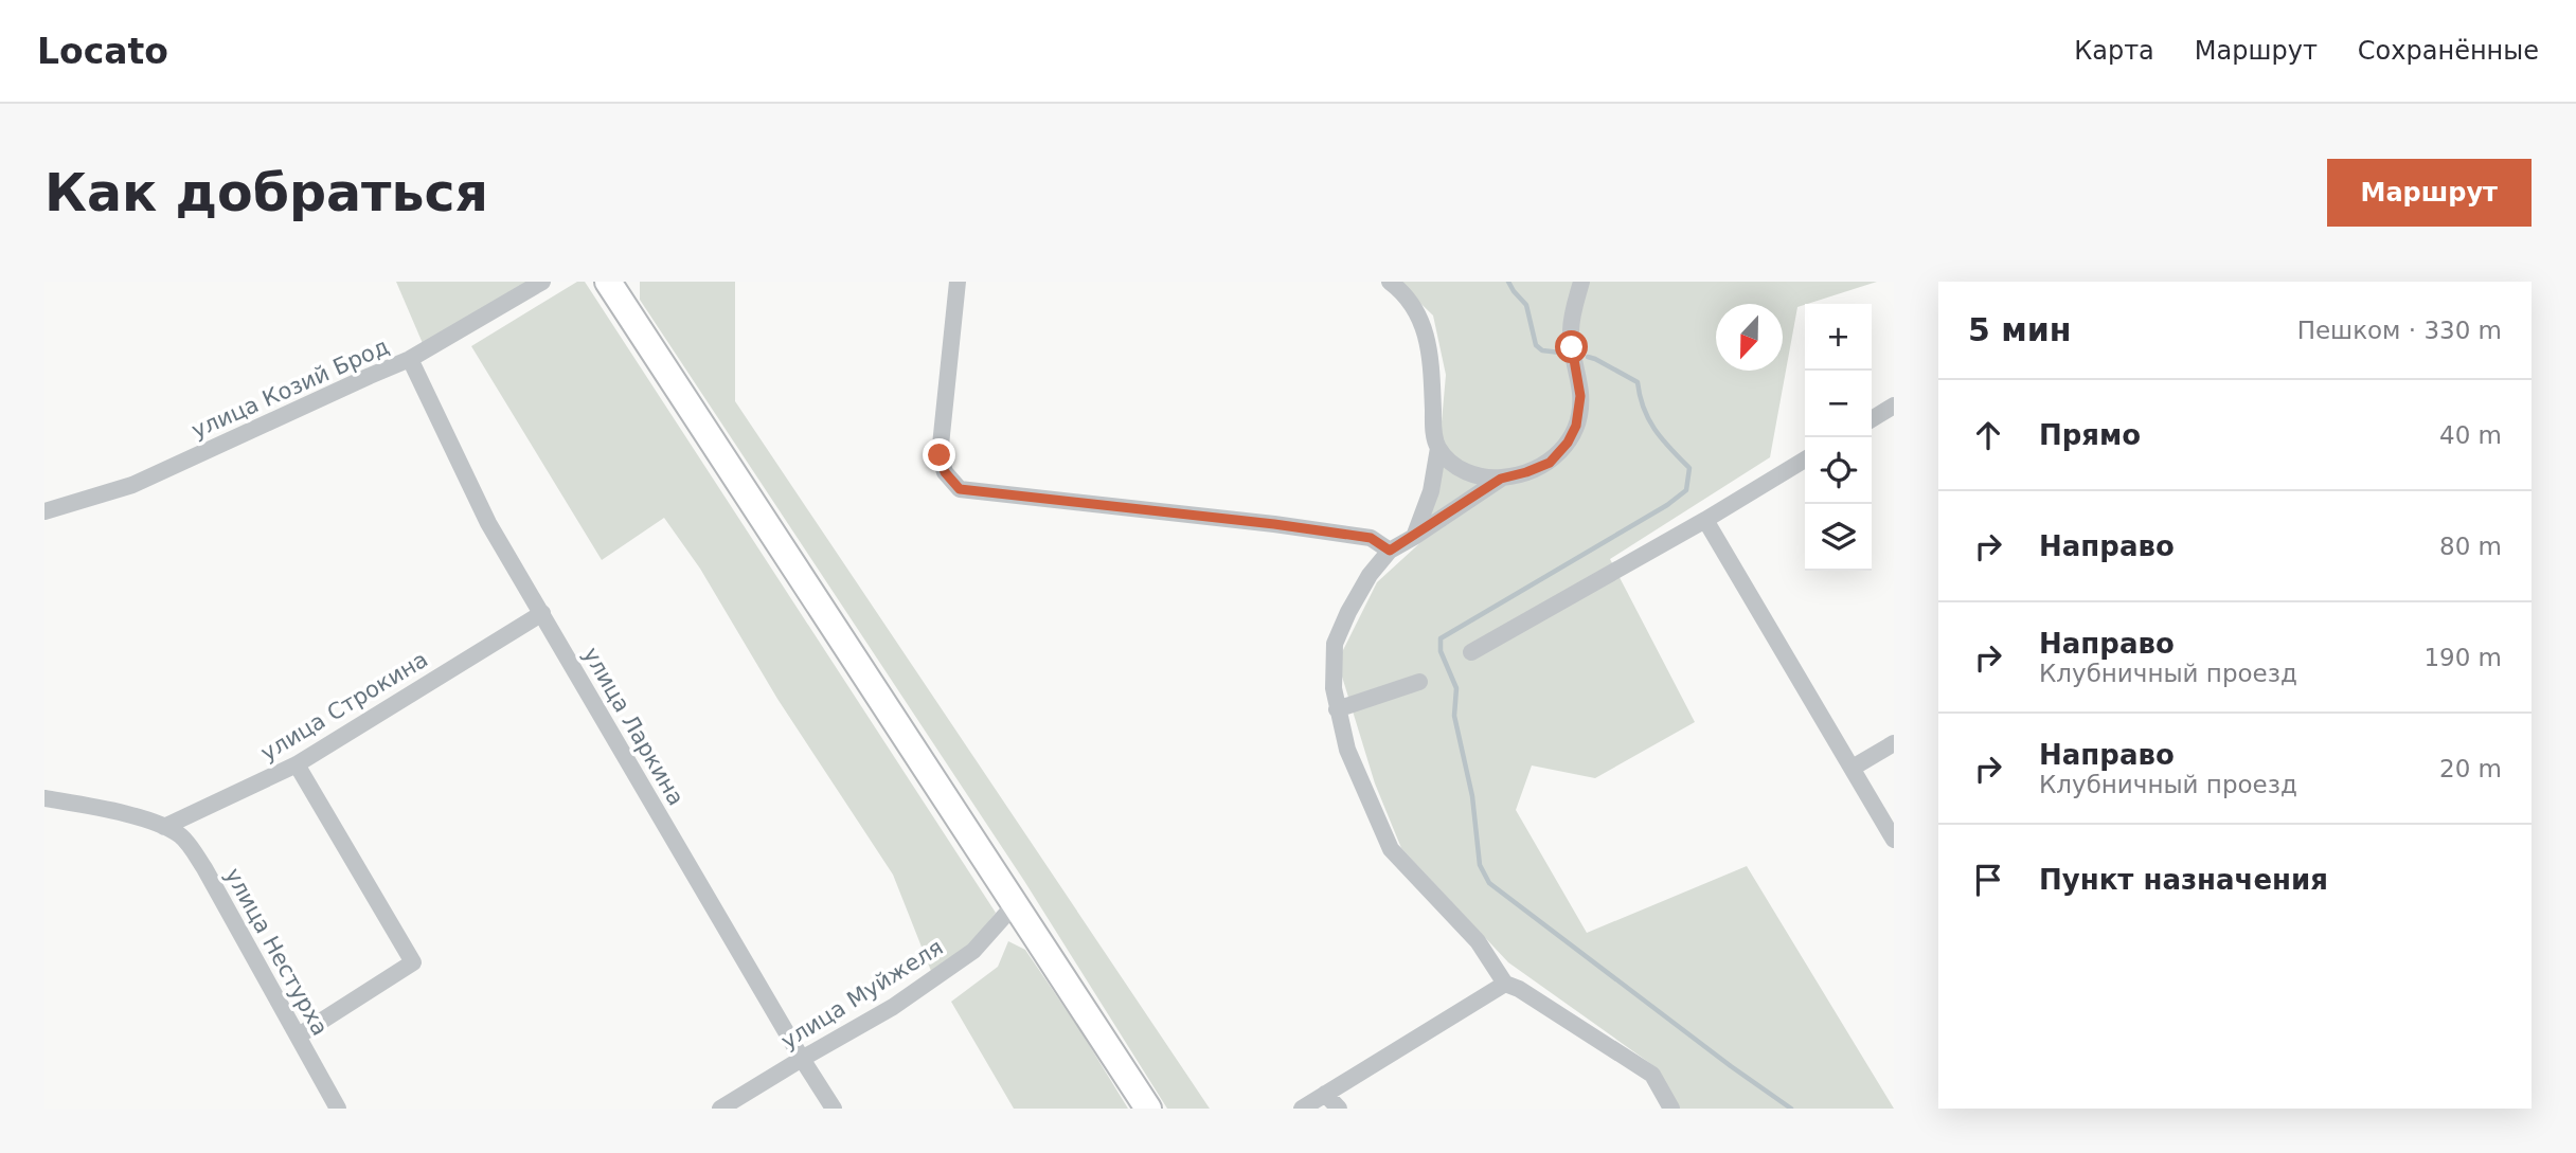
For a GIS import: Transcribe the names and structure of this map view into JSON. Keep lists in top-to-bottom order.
{
  "streets": {
    "street": [
      "улица Козий Брод",
      "улица Строкина",
      "улица Ларкина",
      "улица Нестурха",
      "улица Муйжеля"
    ]
  },
  "crossings": [
    ["улица Козий Брод", "улица Ларкина"],
    ["улица Строкина", "улица Ларкина"],
    ["улица Строкина", "улица Нестурха"],
    ["улица Ларкина", "улица Муйжеля"]
  ],
  "north": "bottom",
  "page": {
    "header": "Locato",
    "nav": ["Карта", "Маршрут", "Сохранённые"],
    "buttons": "Маршрут",
    "title": "Как добраться",
    "heading": ["5 мин", "Пешком · 330 m"],
    "map_buttons": ["+", "−"],
    "list": [
      ["Прямо", "40 m"],
      ["Направо", "80 m"],
      ["Направо", "Клубничный проезд", "190 m"],
      ["Направо", "Клубничный проезд", "20 m"],
      "Пункт назначения"
    ]
  }
}
